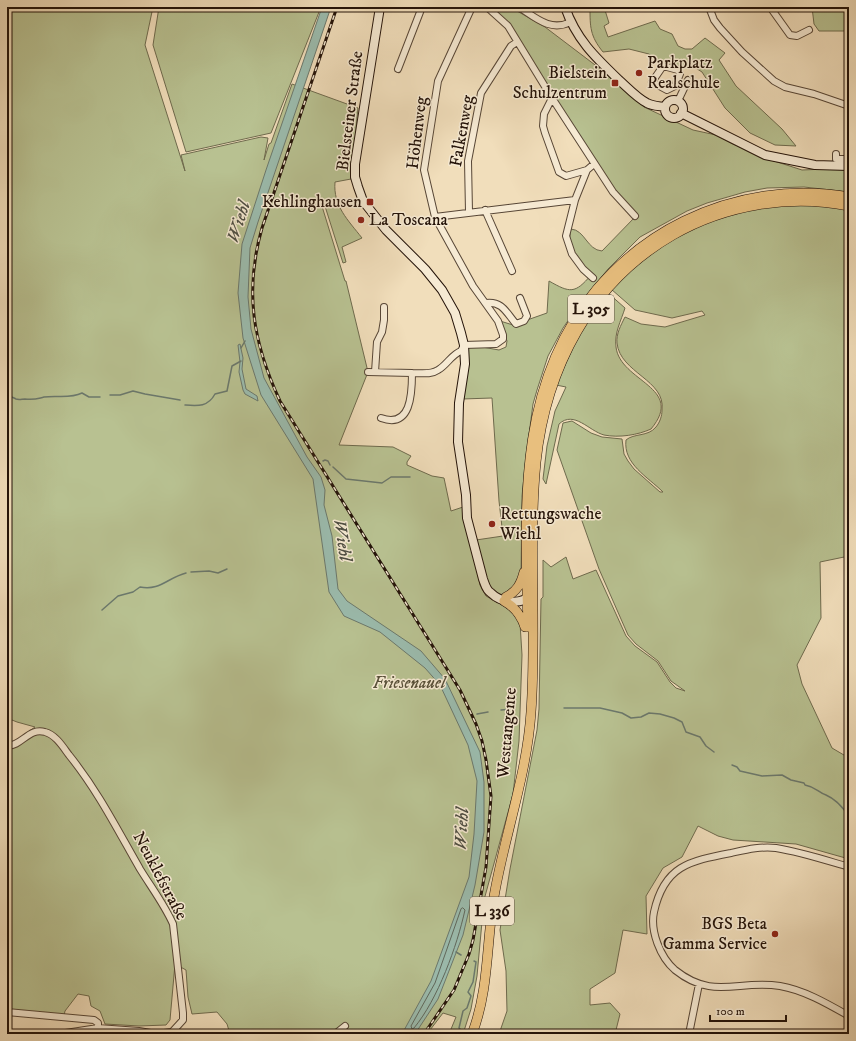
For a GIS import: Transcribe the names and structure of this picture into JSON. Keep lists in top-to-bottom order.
{
  "streets": {
    "main road": [
      "Bielsteiner Straße",
      "L 305",
      "Westtangente",
      "L 336"
    ],
    "street": ["Falkenweg", "Höhenweg", "Neuklefstraße"]
  },
  "crossings": [
    ["Bielsteiner Straße", "Höhenweg"],
    ["Bielsteiner Straße", "L 305"],
    ["Bielsteiner Straße", "L 336"],
    ["L 305", "Westtangente"],
    ["L 305", "L 336"],
    ["Westtangente", "L 336"]
  ],
  "water": ["Wiehl"],
  "parks": ["Friesenauel"],
  "places": {
    "other": [
      "Parkplatz Realschule",
      "La Toscana",
      "Rettungswache Wiehl",
      "BGS Beta Gamma Service"
    ],
    "transit": ["Bielstein Schulzentrum", "Kehlinghausen"]
  },
  "scale_bar": "100 m"
}
